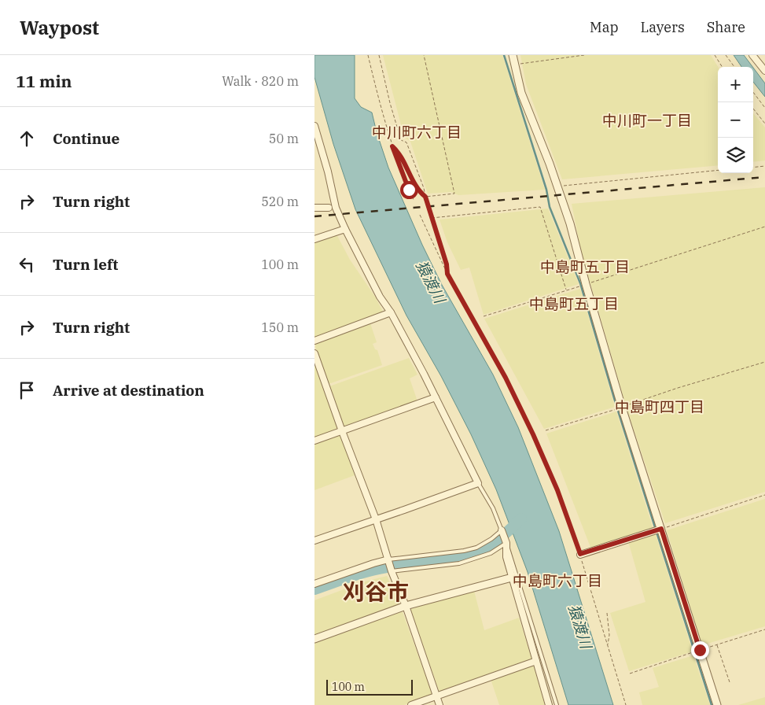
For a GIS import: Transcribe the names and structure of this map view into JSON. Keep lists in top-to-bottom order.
{
  "districts": [
    "中川町一丁目",
    "中川町六丁目",
    "中島町五丁目",
    "中島町五丁目",
    "中島町四丁目",
    "中島町六丁目",
    "刈谷市"
  ],
  "water": ["猿渡川"],
  "scale_bar": "100 m",
  "page": {
    "header": "Waypost",
    "nav": ["Map", "Layers", "Share"],
    "heading": ["11 min", "Walk · 820 m"],
    "map_buttons": ["+", "−"],
    "list": [
      ["Continue", "50 m"],
      ["Turn right", "520 m"],
      ["Turn left", "100 m"],
      ["Turn right", "150 m"],
      "Arrive at destination"
    ],
    "scale": "100 m"
  }
}
